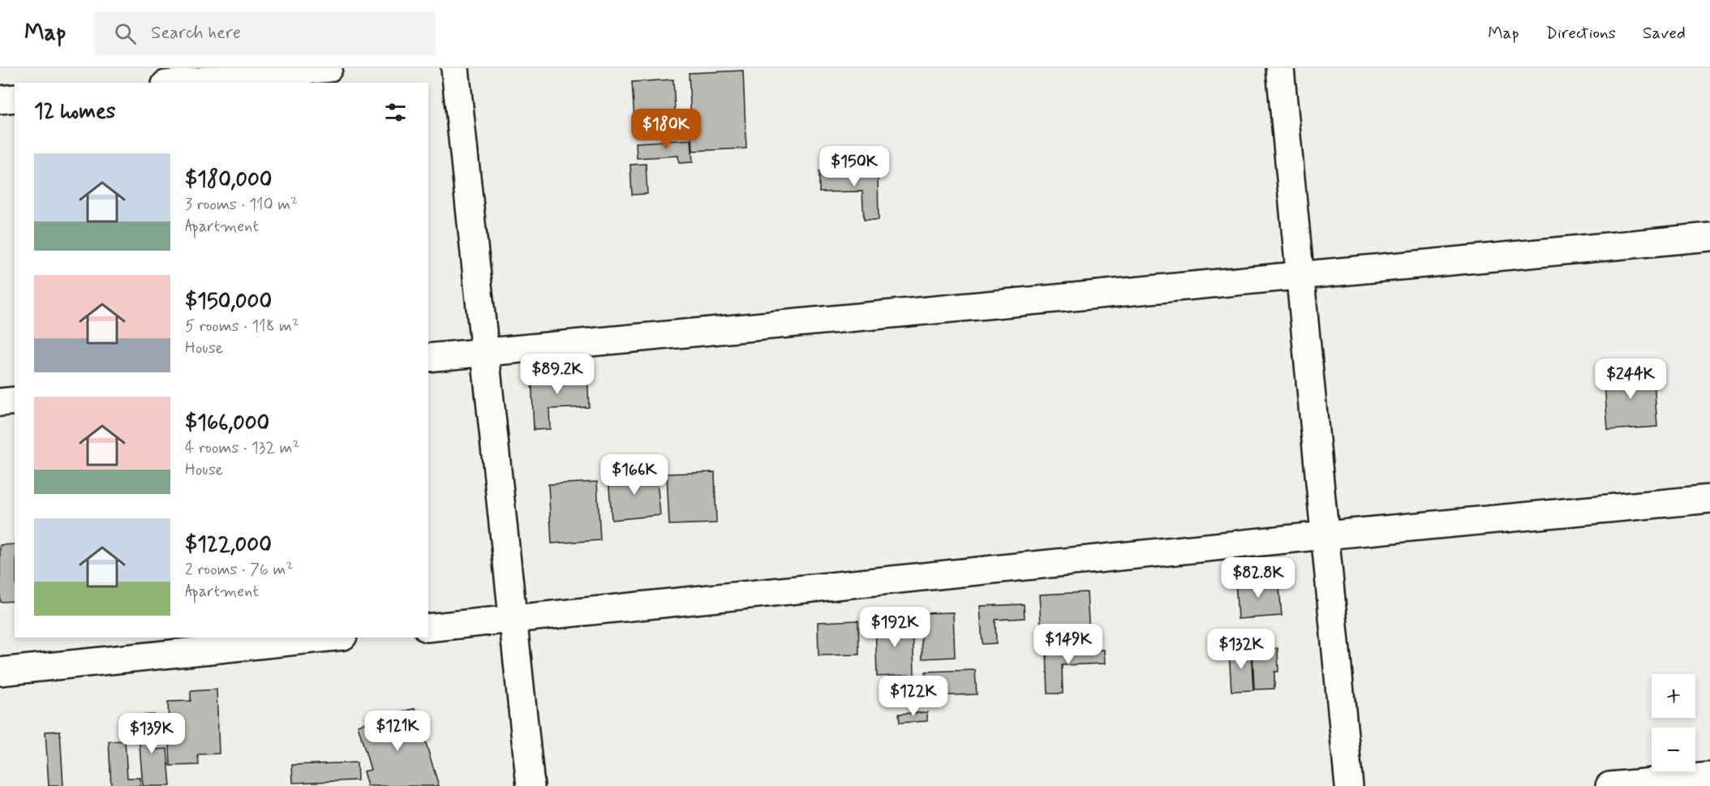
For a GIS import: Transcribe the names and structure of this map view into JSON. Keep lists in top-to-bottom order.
{
  "page": {
    "header": "Map",
    "search": "Search here",
    "nav": ["Map", "Directions", "Saved"],
    "heading": "12 homes",
    "price": [
      "$180K",
      "$150K",
      "$89.2K",
      "$244K",
      "$166K",
      "$82.8K",
      "$192K",
      "$149K",
      "$132K",
      "$122K",
      "$121K",
      "$139K"
    ],
    "list": [
      {
        "name": "$180,000",
        "note": "3 rooms · 110 m² · Apartment"
      },
      {
        "name": "$150,000",
        "note": "5 rooms · 118 m² · House"
      },
      {
        "name": "$166,000",
        "note": "4 rooms · 132 m² · House"
      },
      {
        "name": "$122,000",
        "note": "2 rooms · 76 m² · Apartment"
      }
    ],
    "map_buttons": ["+", "−"]
  }
}
